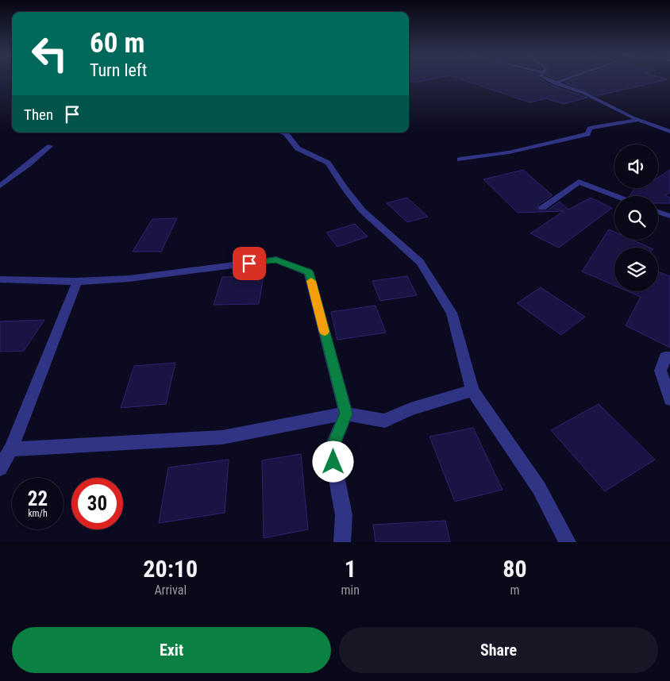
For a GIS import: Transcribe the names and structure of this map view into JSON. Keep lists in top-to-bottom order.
{
  "page": {
    "turn": ["60 m", "Turn left"],
    "then": "Then",
    "speed": "22 km/h",
    "limit": "30",
    "eta": [
      "20:10",
      "Arrival",
      "1",
      "min",
      "80",
      "m"
    ],
    "buttons": ["Exit", "Share"]
  }
}
